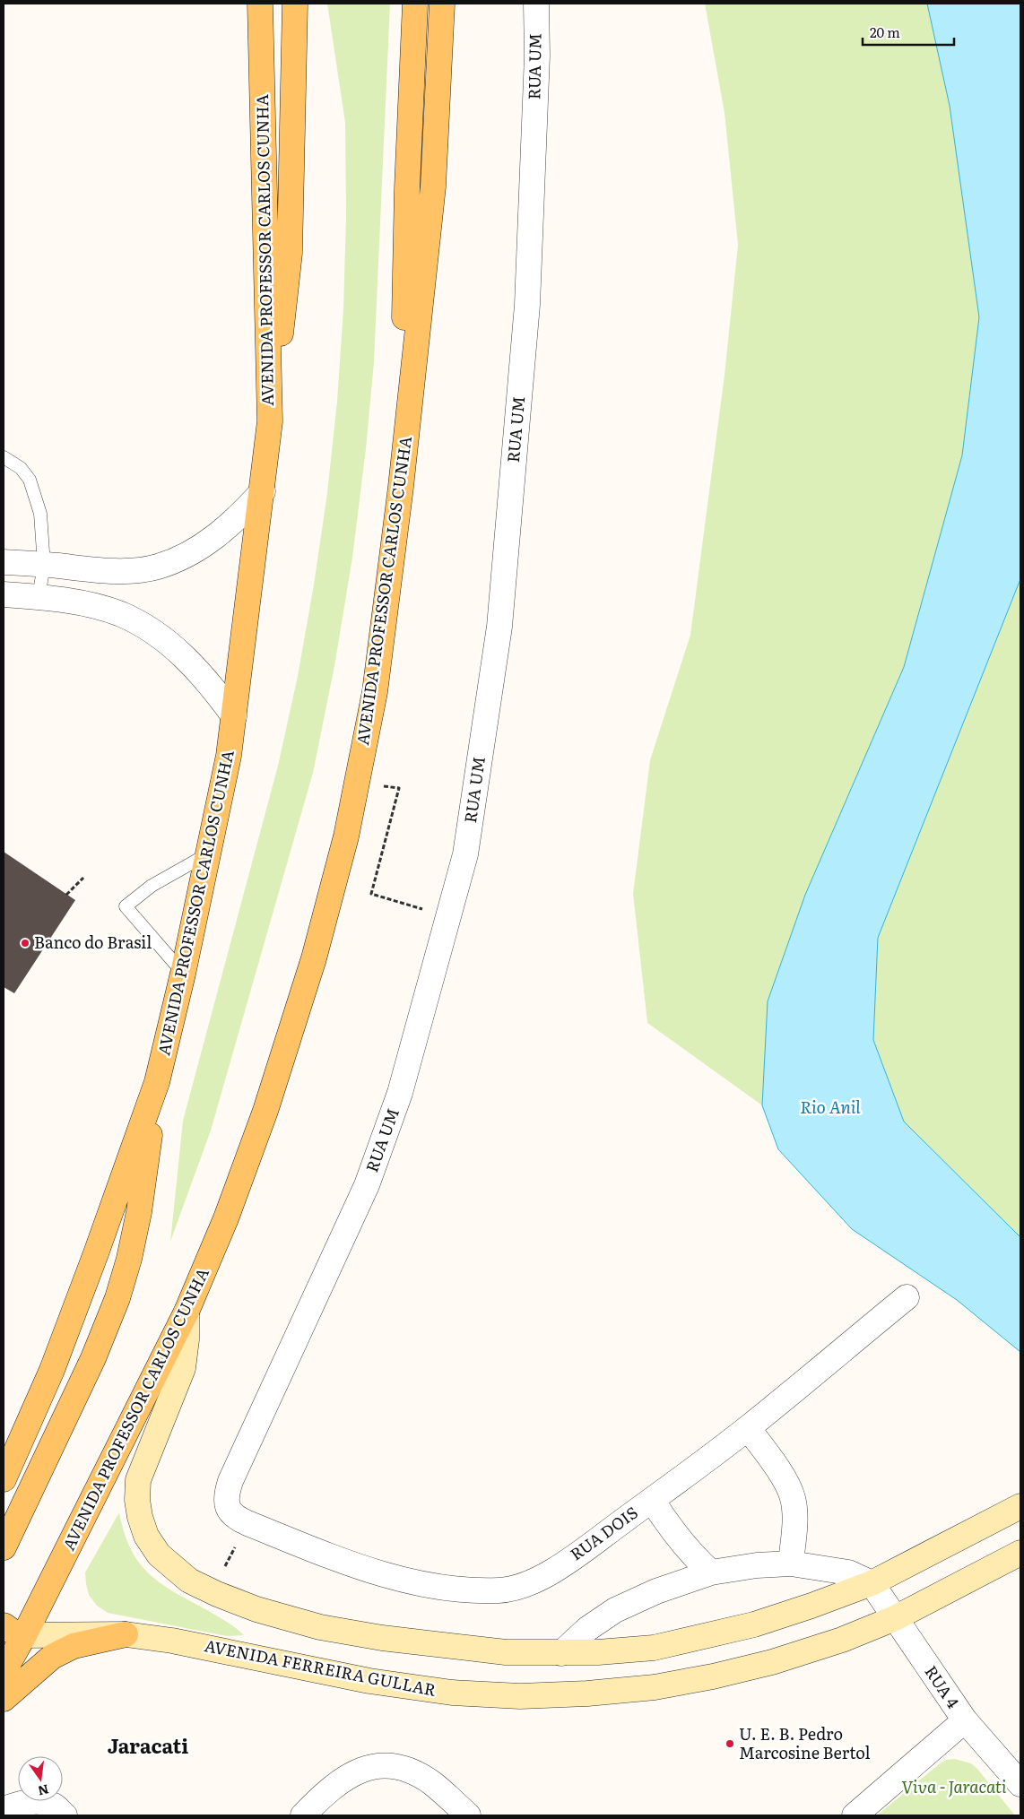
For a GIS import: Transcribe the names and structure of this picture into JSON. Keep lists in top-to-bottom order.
{
  "streets": {
    "main road": ["AVENIDA PROFESSOR CARLOS CUNHA", "AVENIDA FERREIRA GULLAR"],
    "street": ["RUA UM", "RUA DOIS", "RUA 4"]
  },
  "crossings": [
    ["RUA UM", "RUA DOIS"],
    ["AVENIDA PROFESSOR CARLOS CUNHA", "AVENIDA FERREIRA GULLAR"],
    ["AVENIDA FERREIRA GULLAR", "RUA 4"]
  ],
  "districts": ["Jaracati"],
  "water": ["Rio Anil"],
  "parks": ["Viva - Jaracati"],
  "places": ["Banco do Brasil", "U. E. B. Pedro Marcosine Bertol"],
  "scale_bar": "20 m",
  "north": "bottom"
}
